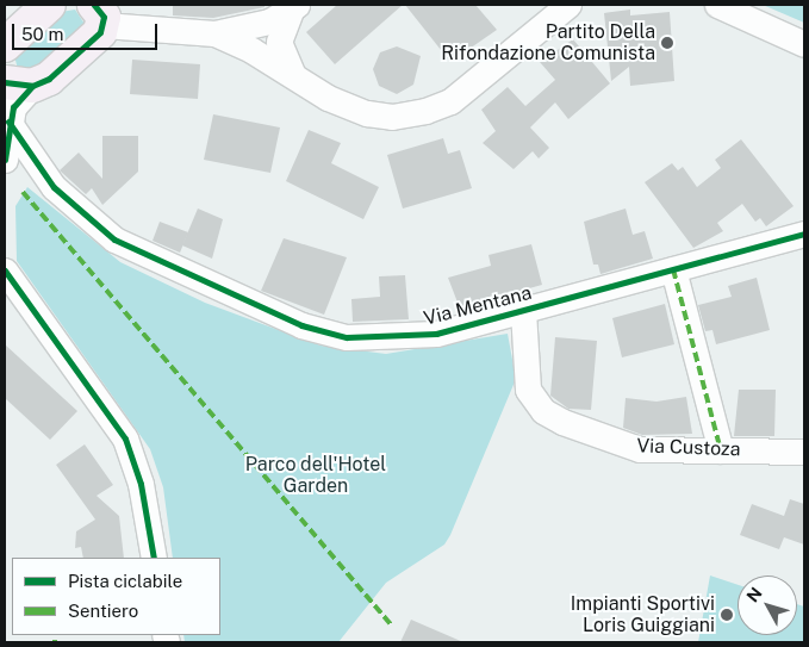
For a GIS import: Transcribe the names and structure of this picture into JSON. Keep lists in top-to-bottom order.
{
  "streets": {
    "street": ["Via Mentana", "Via Custoza"]
  },
  "crossings": [
    ["Via Mentana", "Via Custoza"]
  ],
  "parks": ["Parco dell'Hotel Garden"],
  "places": ["Partito Della Rifondazione Comunista", "Impianti Sportivi Loris Guiggiani"],
  "legend": ["Pista ciclabile", "Sentiero"],
  "scale_bar": "50 m",
  "north": "top left"
}
